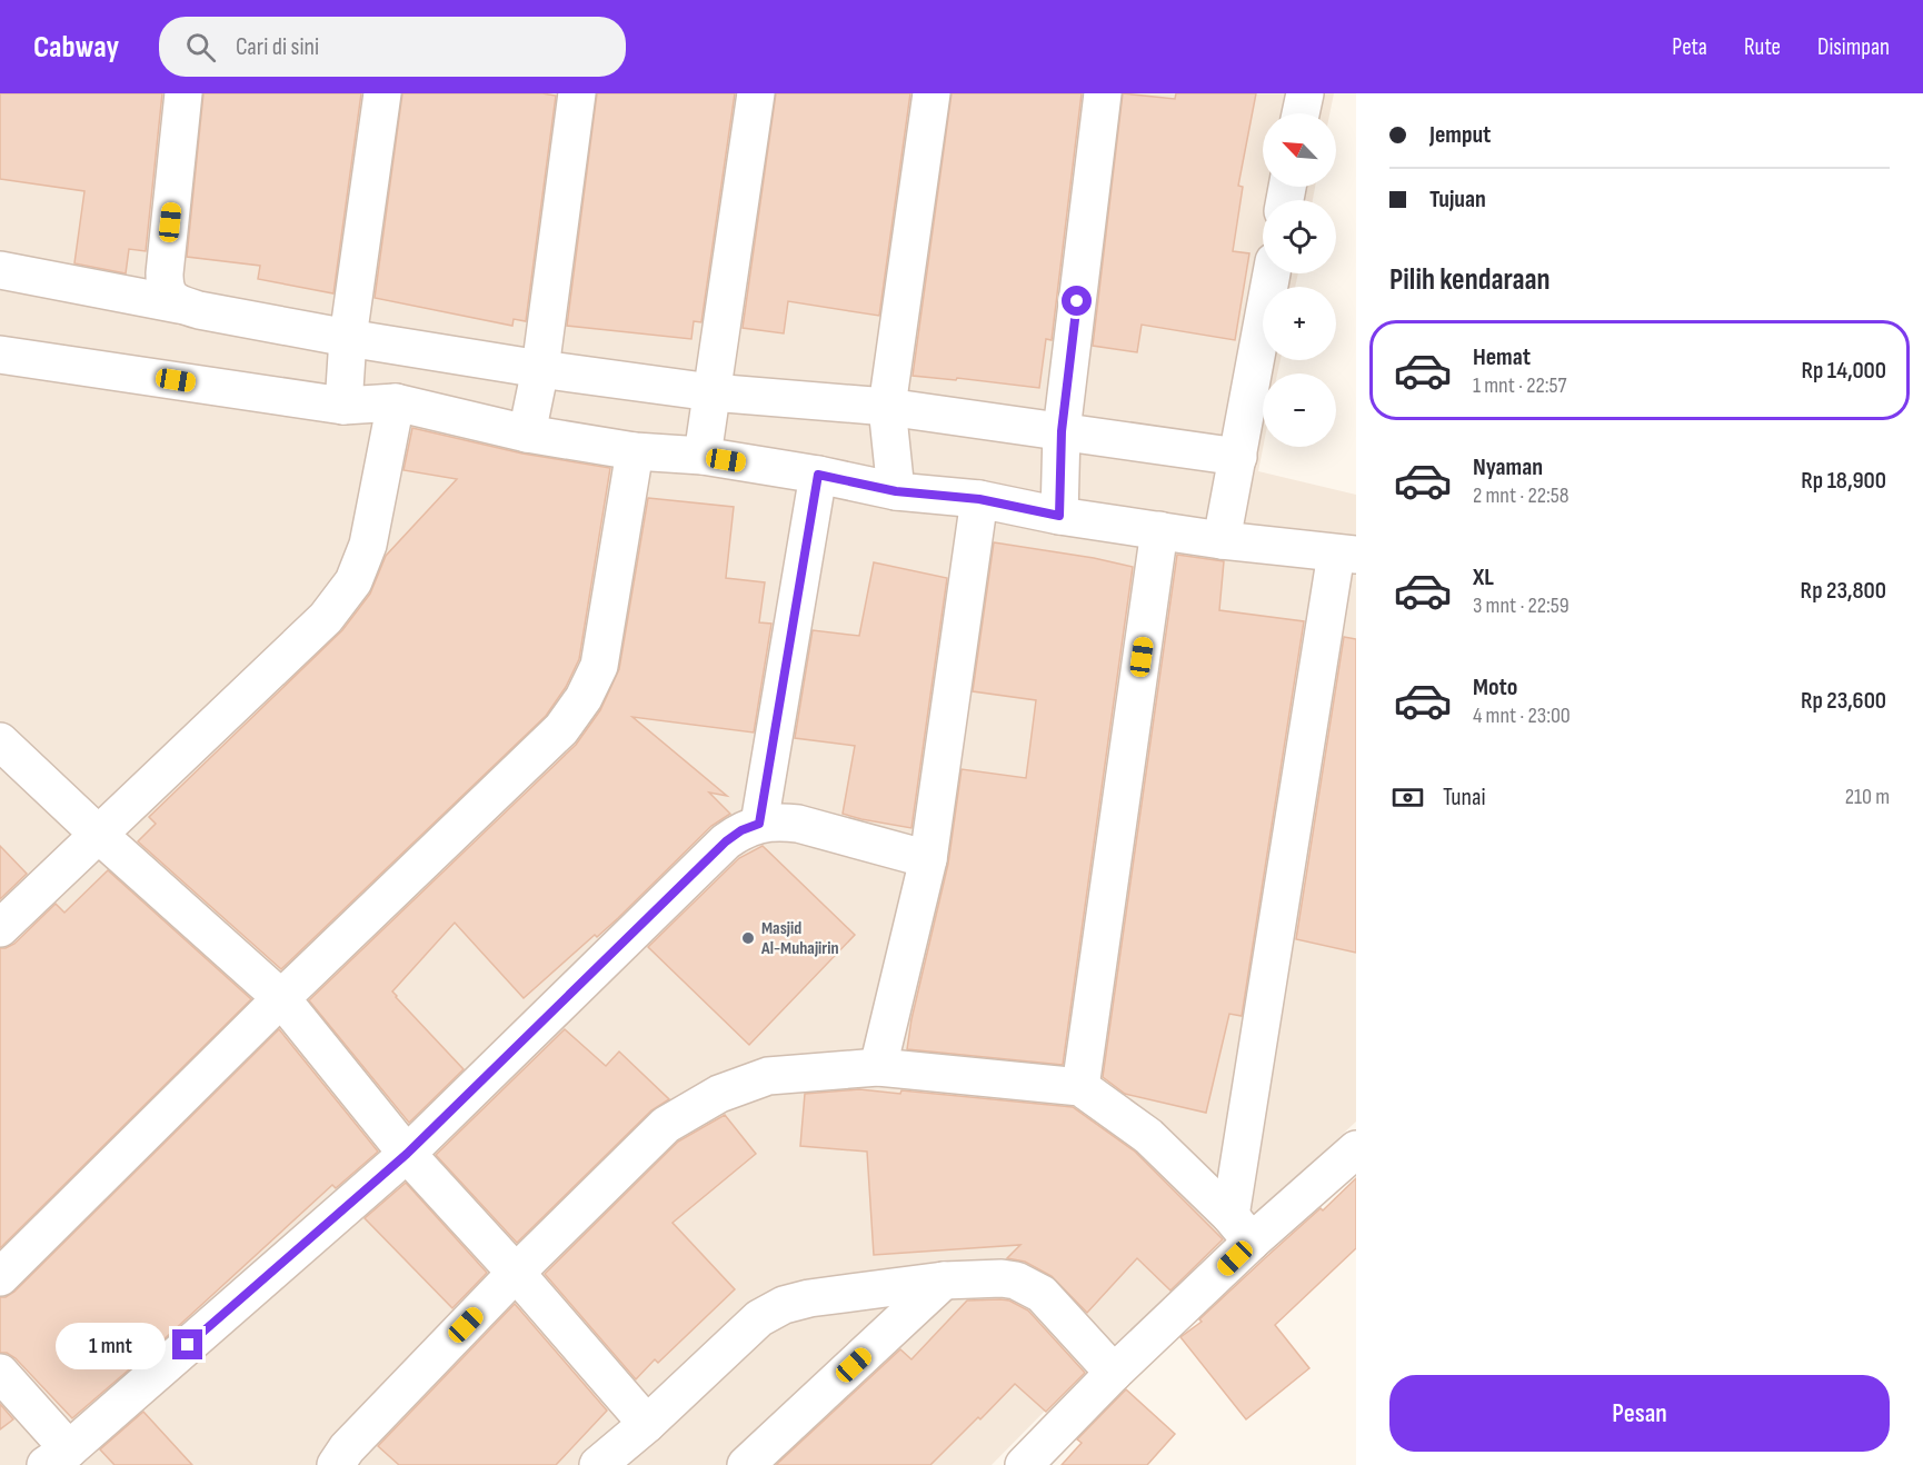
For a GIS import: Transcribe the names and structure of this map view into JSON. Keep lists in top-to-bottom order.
{
  "places": ["Masjid Al-Muhajirin"],
  "north": "top left",
  "page": {
    "header": "Cabway",
    "search": "Cari di sini",
    "nav": ["Peta", "Rute", "Disimpan"],
    "banner": ["Jemput", "Tujuan"],
    "map_buttons": ["+", "−"],
    "heading": "Pilih kendaraan",
    "list": [
      {
        "name": "Hemat",
        "note": "1 mnt · 22:57",
        "value": "Rp 14,000"
      },
      {
        "name": "Nyaman",
        "note": "2 mnt · 22:58",
        "value": "Rp 18,900"
      },
      {
        "name": "XL",
        "note": "3 mnt · 22:59",
        "value": "Rp 23,800"
      },
      {
        "name": "Moto",
        "note": "4 mnt · 23:00",
        "value": "Rp 23,600"
      }
    ],
    "pay": ["Tunai", "210 m"],
    "bubble": "1 mnt",
    "buttons": "Pesan"
  }
}
